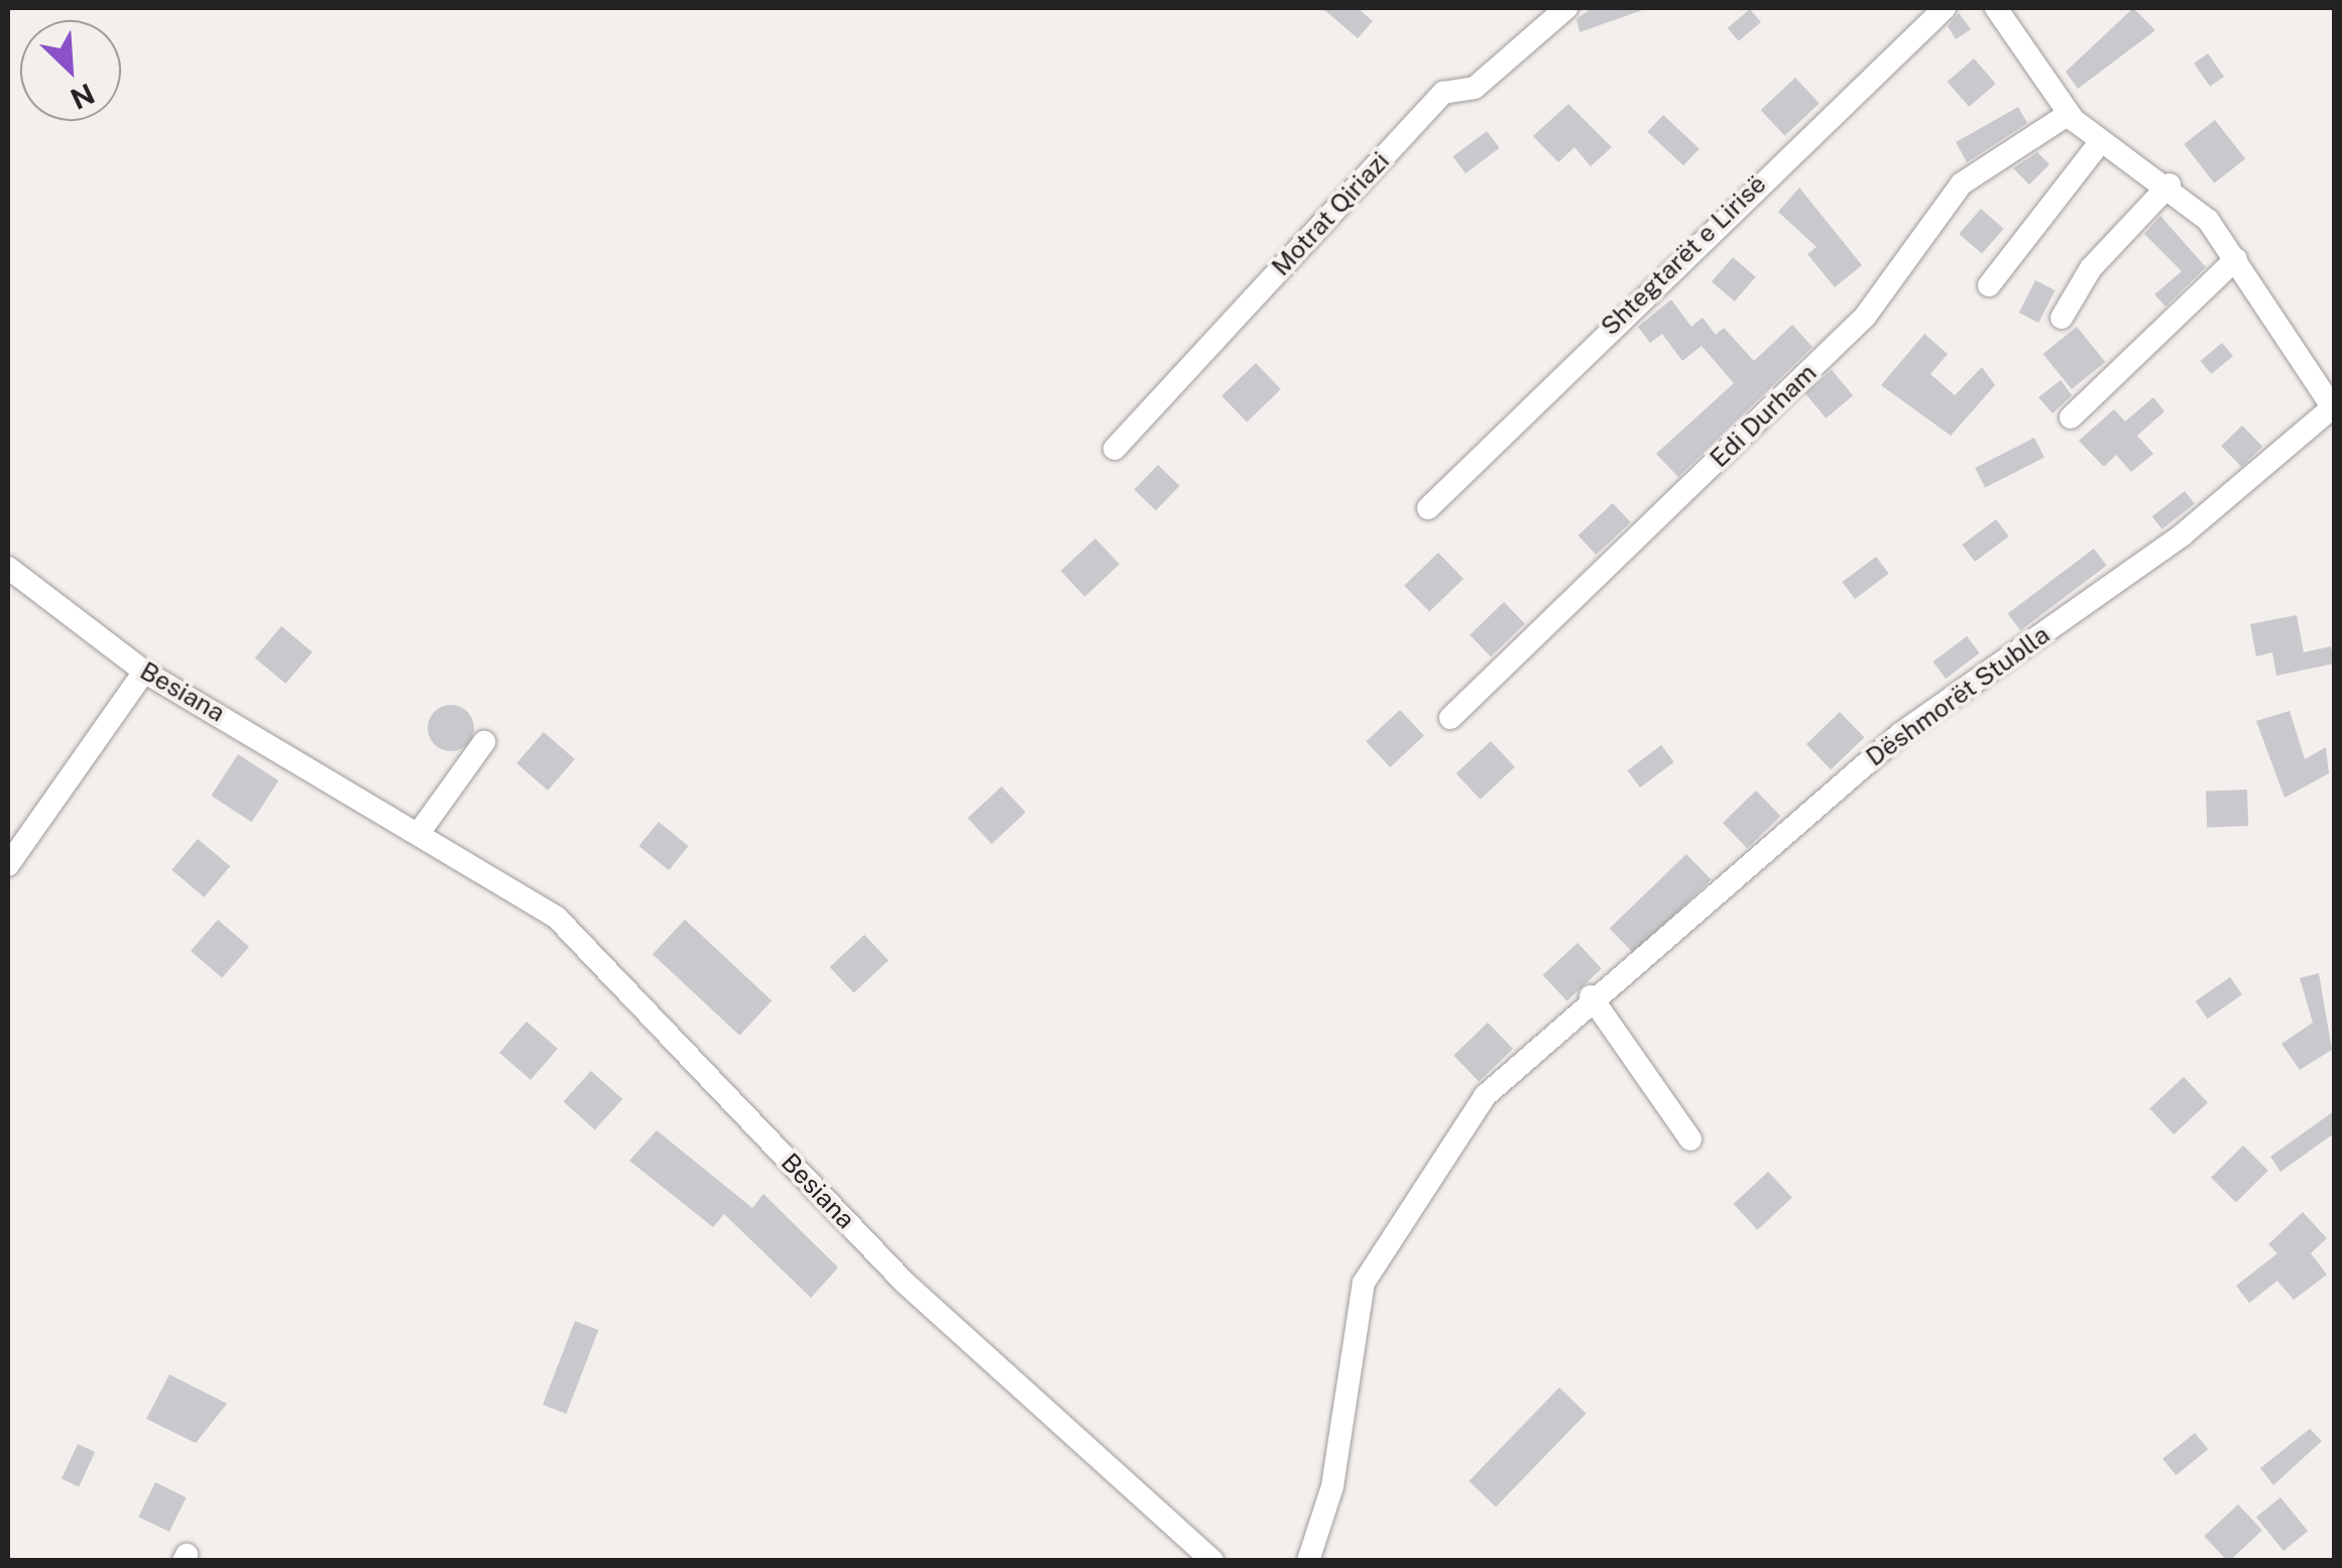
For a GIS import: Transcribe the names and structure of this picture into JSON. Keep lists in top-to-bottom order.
{
  "streets": {
    "street": [
      "Motrat Qiriazi",
      "Shtegtarët e Lirisë",
      "Edi Durham",
      "Besiana",
      "Dëshmorët Stublla"
    ]
  },
  "north": "bottom right"
}
